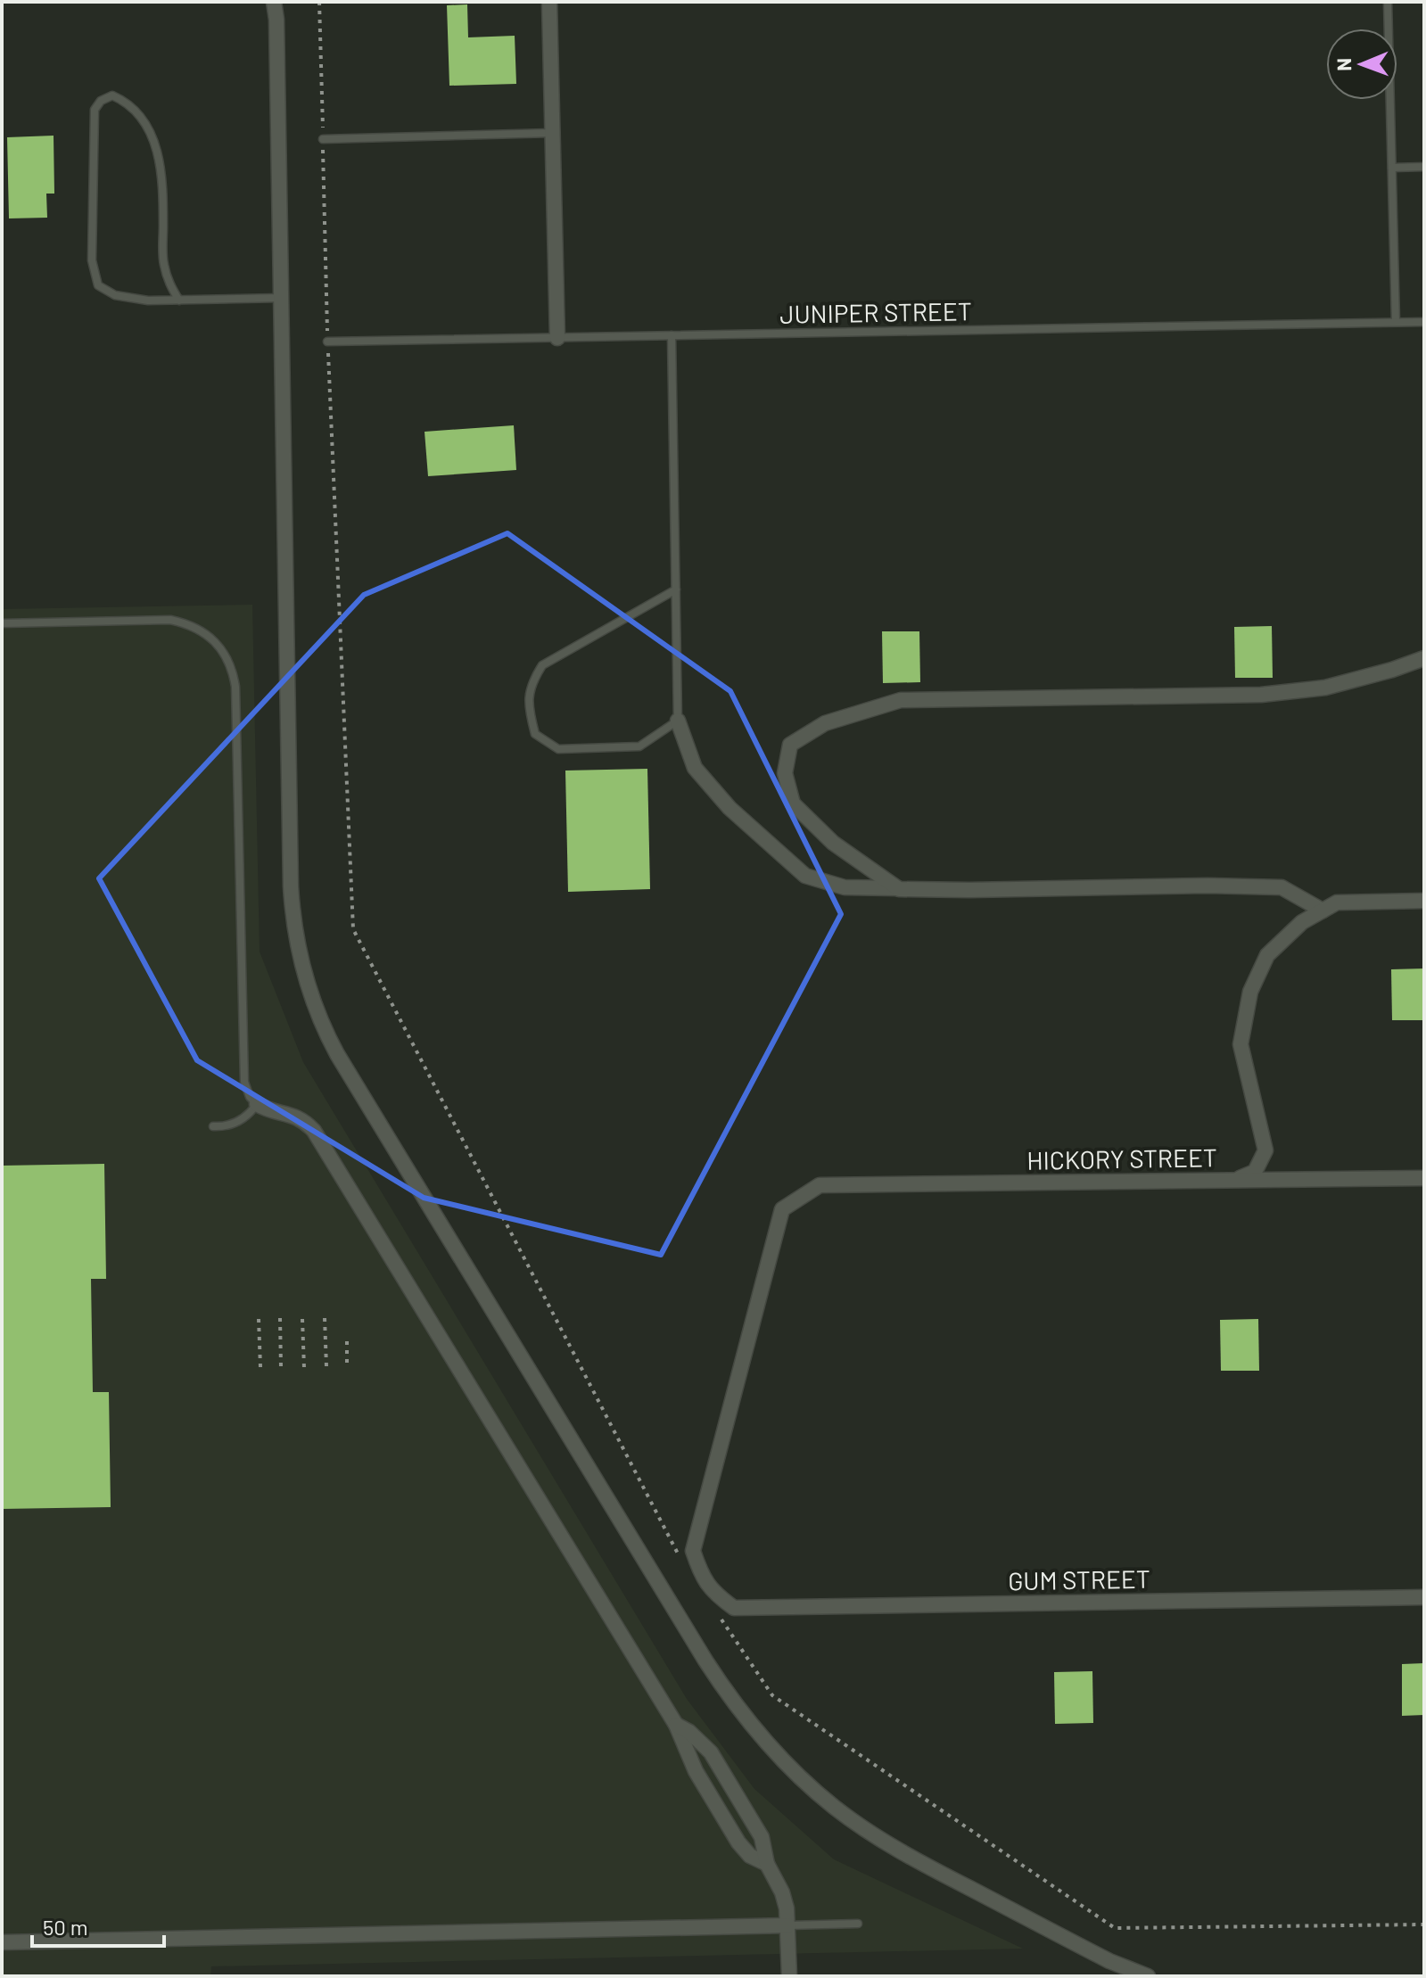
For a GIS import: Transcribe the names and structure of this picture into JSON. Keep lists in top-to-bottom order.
{
  "streets": {
    "street": ["HICKORY STREET", "GUM STREET"],
    "lane": ["JUNIPER STREET"]
  },
  "crossings": [
    ["HICKORY STREET", "GUM STREET"]
  ],
  "scale_bar": "50 m",
  "north": "left"
}
